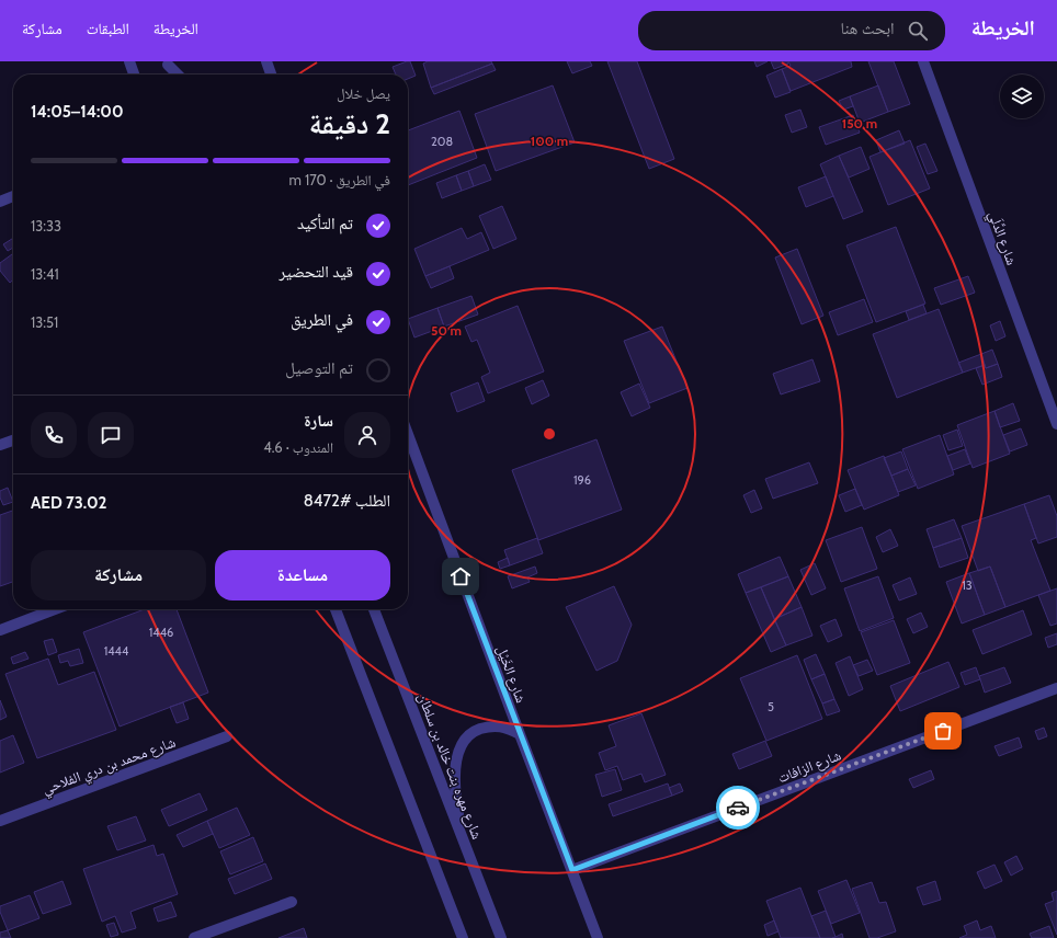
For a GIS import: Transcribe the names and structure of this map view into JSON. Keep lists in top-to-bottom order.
{
  "streets": {
    "street": [
      "شارع الدَّلَي",
      "شارع الخَيْل",
      "شارع محمد بن دري الفلاحي",
      "شارع مهره بنت خالد بن سلطان",
      "شارع الزافات"
    ]
  },
  "crossings": [
    ["شارع الخَيْل", "شارع الزافات"]
  ],
  "house_numbers": [
    "208",
    "196",
    "13",
    "1446",
    "1444",
    "5"
  ],
  "page": {
    "header": "الخريطة",
    "search": "ابحث هنا",
    "nav": ["الخريطة", "الطبقات", "مشاركة"],
    "heading": ["2 دقيقة", "يصل خلال", "14:00–14:05"],
    "panel": [
      "سارة",
      "المندوب · 4.6",
      "الطلب #8472",
      "AED 73.02"
    ],
    "bar": "في الطريق · 170 m",
    "list": [
      ["تم التأكيد", "13:33"],
      ["قيد التحضير", "13:41"],
      ["في الطريق", "13:51"],
      "تم التوصيل"
    ],
    "buttons": ["مساعدة", "مشاركة"]
  },
  "rings": ["150 m", "100 m", "50 m"]
}
